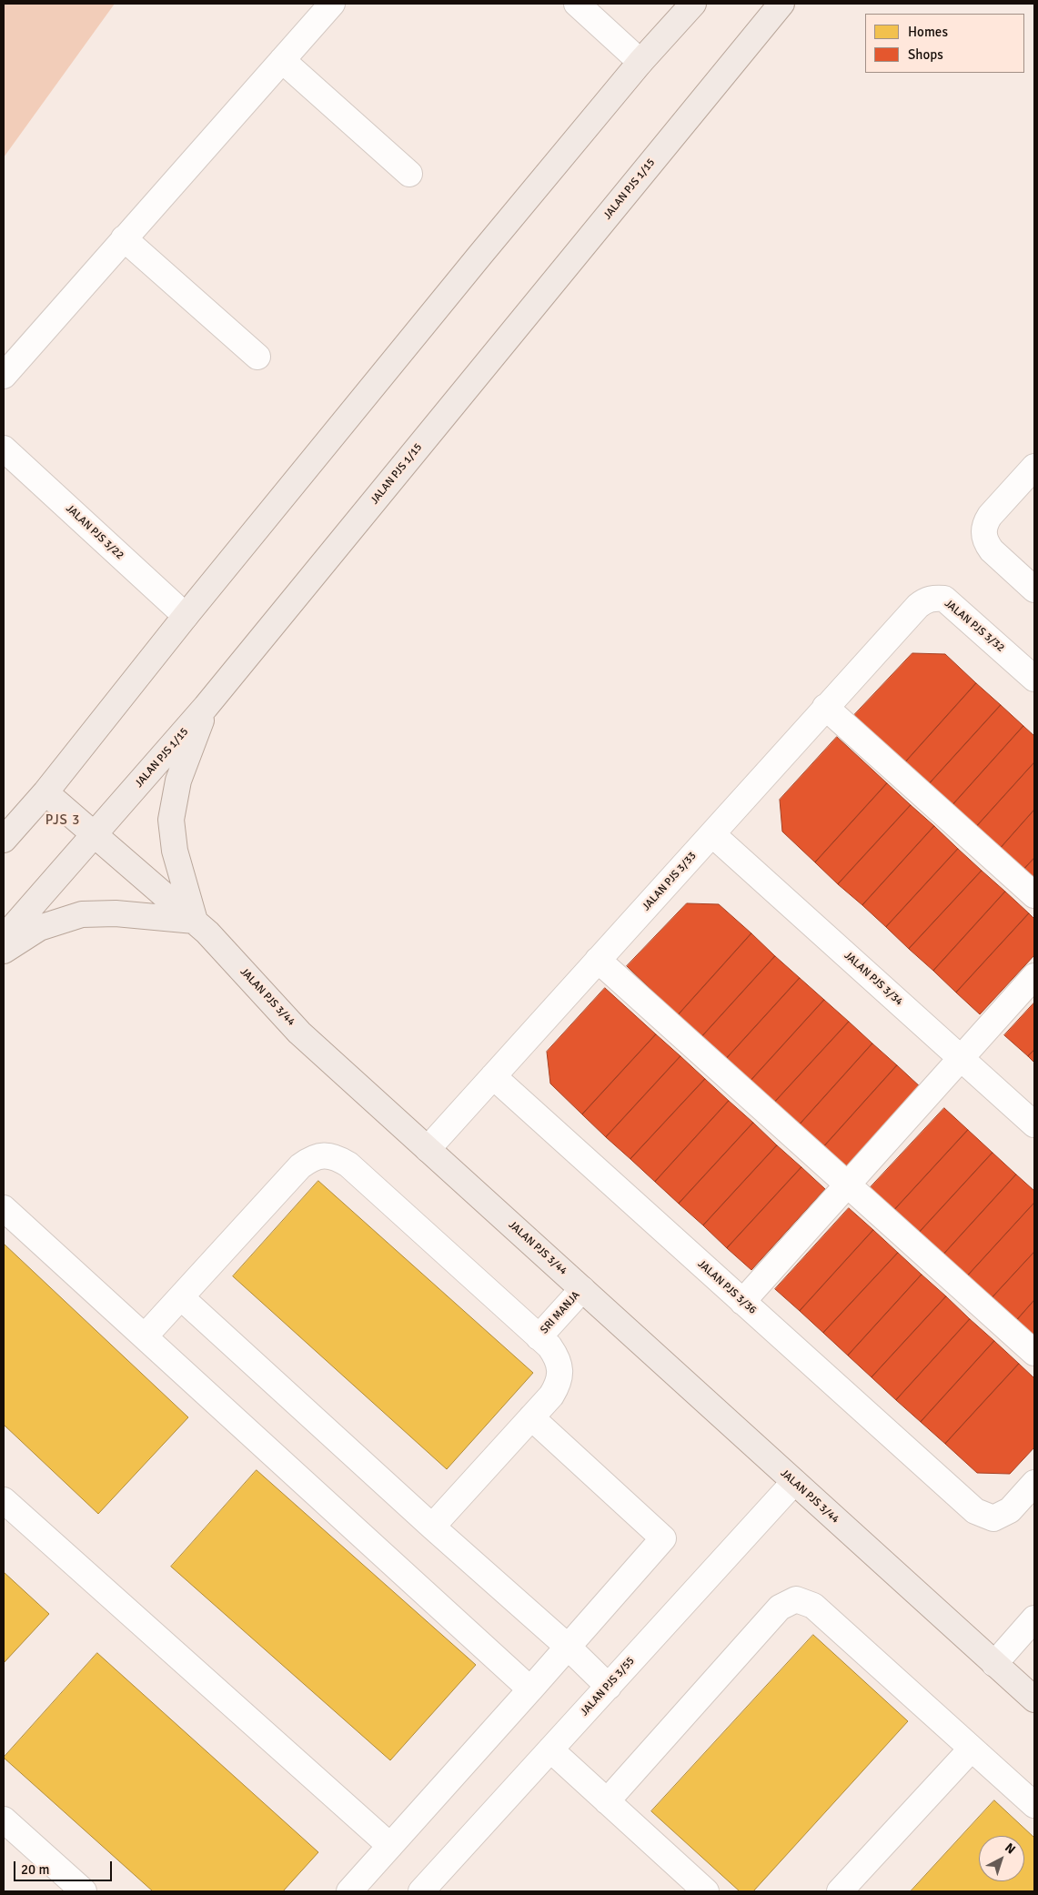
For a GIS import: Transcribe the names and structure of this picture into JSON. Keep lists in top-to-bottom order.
{
  "streets": {
    "main road": ["JALAN PJS 1/15", "JALAN PJS 3/44"],
    "street": [
      "JALAN PJS 3/22",
      "JALAN PJS 3/32",
      "JALAN PJS 3/33",
      "JALAN PJS 3/34",
      "JALAN PJS 3/36",
      "SRI MANJA",
      "JALAN PJS 3/55"
    ]
  },
  "crossings": [
    ["JALAN PJS 1/15", "JALAN PJS 3/44"],
    ["JALAN PJS 3/32", "JALAN PJS 3/33"],
    ["JALAN PJS 3/33", "JALAN PJS 3/34"],
    ["JALAN PJS 3/33", "JALAN PJS 3/44"],
    ["JALAN PJS 3/33", "JALAN PJS 3/36"],
    ["JALAN PJS 3/44", "SRI MANJA"],
    ["JALAN PJS 3/44", "JALAN PJS 3/55"]
  ],
  "districts": ["PJS 3"],
  "legend": ["Homes", "Shops"],
  "scale_bar": "20 m",
  "north": "top right"
}
